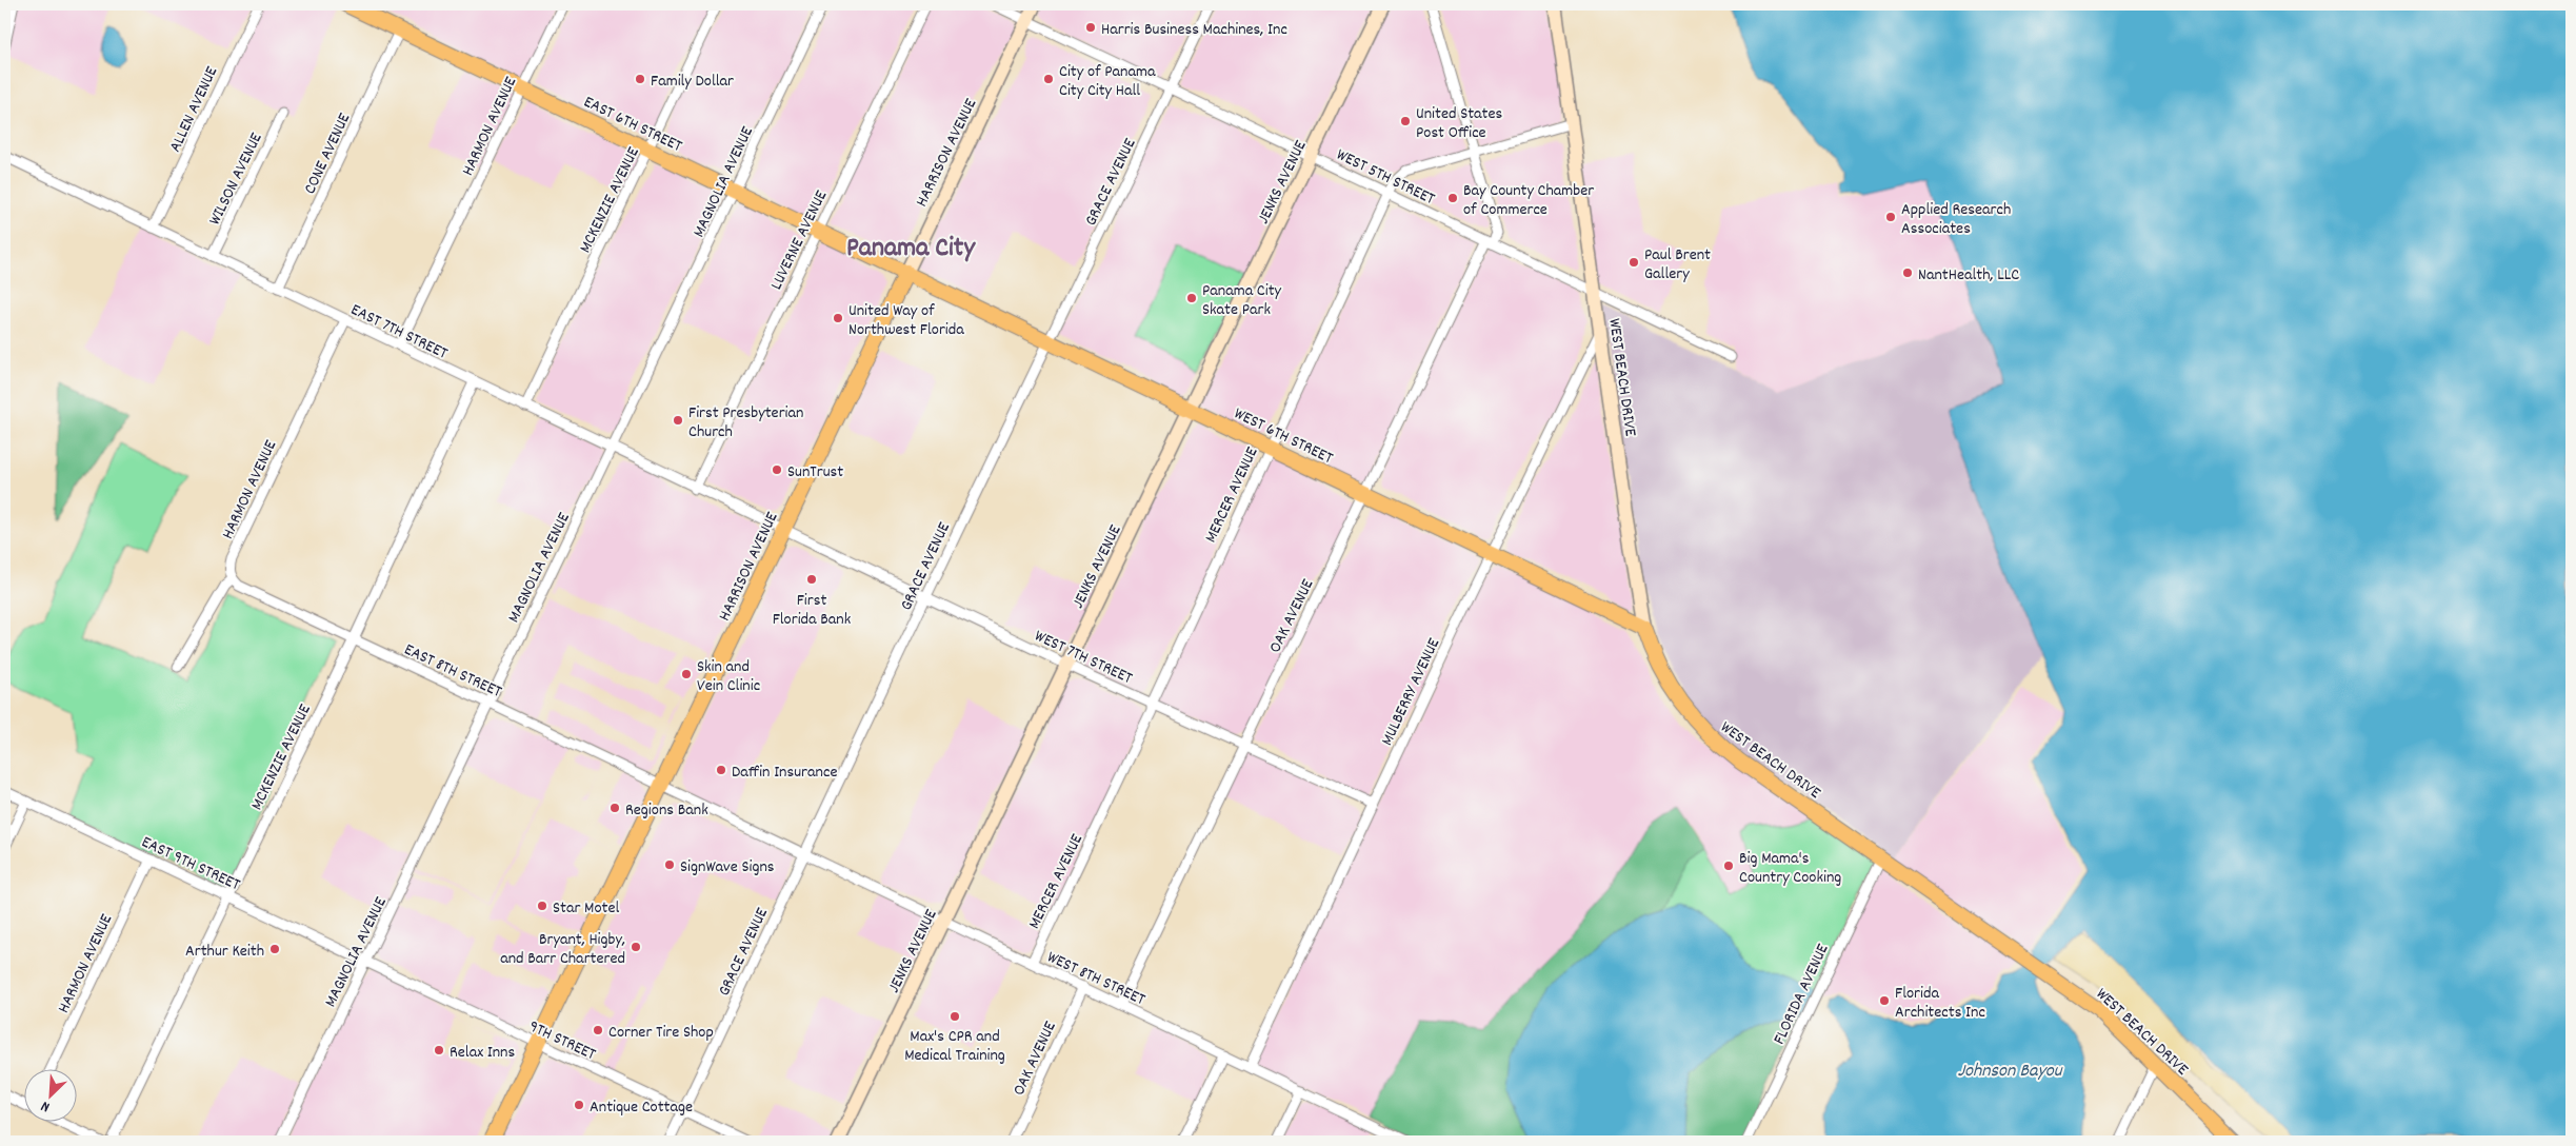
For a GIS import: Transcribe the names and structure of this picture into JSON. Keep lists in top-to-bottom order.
{
  "streets": {
    "main road": [
      "EAST 6TH STREET",
      "HARRISON AVENUE",
      "WEST BEACH DRIVE",
      "WEST 6TH STREET"
    ],
    "street": [
      "ALLEN AVENUE",
      "HARMON AVENUE",
      "CONE AVENUE",
      "WEST 5TH STREET",
      "WILSON AVENUE",
      "MAGNOLIA AVENUE",
      "GRACE AVENUE",
      "JENKS AVENUE",
      "MCKENZIE AVENUE",
      "LUVERNE AVENUE",
      "EAST 7TH STREET",
      "MERCER AVENUE",
      "OAK AVENUE",
      "WEST 7TH STREET",
      "EAST 8TH STREET",
      "MULBERRY AVENUE",
      "EAST 9TH STREET",
      "WEST 8TH STREET",
      "FLORIDA AVENUE",
      "9TH STREET"
    ]
  },
  "crossings": [
    ["ALLEN AVENUE", "EAST 7TH STREET"],
    ["EAST 6TH STREET", "HARMON AVENUE"],
    ["EAST 6TH STREET", "HARRISON AVENUE"],
    ["EAST 6TH STREET", "CONE AVENUE"],
    ["EAST 6TH STREET", "MAGNOLIA AVENUE"],
    ["EAST 6TH STREET", "MCKENZIE AVENUE"],
    ["EAST 6TH STREET", "LUVERNE AVENUE"],
    ["EAST 6TH STREET", "WEST 6TH STREET"],
    ["HARMON AVENUE", "EAST 7TH STREET"],
    ["HARMON AVENUE", "EAST 8TH STREET"],
    ["HARMON AVENUE", "EAST 9TH STREET"],
    ["HARRISON AVENUE", "WEST 5TH STREET"],
    ["HARRISON AVENUE", "EAST 7TH STREET"],
    ["HARRISON AVENUE", "WEST 6TH STREET"],
    ["HARRISON AVENUE", "WEST 7TH STREET"],
    ["HARRISON AVENUE", "EAST 8TH STREET"],
    ["HARRISON AVENUE", "WEST 8TH STREET"],
    ["HARRISON AVENUE", "9TH STREET"],
    ["CONE AVENUE", "EAST 7TH STREET"],
    ["WEST 5TH STREET", "GRACE AVENUE"],
    ["WEST 5TH STREET", "JENKS AVENUE"],
    ["WEST 5TH STREET", "WEST BEACH DRIVE"],
    ["WEST 5TH STREET", "MERCER AVENUE"],
    ["WEST 5TH STREET", "OAK AVENUE"],
    ["WILSON AVENUE", "EAST 7TH STREET"],
    ["MAGNOLIA AVENUE", "EAST 7TH STREET"],
    ["MAGNOLIA AVENUE", "EAST 8TH STREET"],
    ["MAGNOLIA AVENUE", "EAST 9TH STREET"],
    ["MAGNOLIA AVENUE", "9TH STREET"],
    ["GRACE AVENUE", "WEST 6TH STREET"],
    ["GRACE AVENUE", "WEST 7TH STREET"],
    ["GRACE AVENUE", "WEST 8TH STREET"],
    ["GRACE AVENUE", "9TH STREET"],
    ["JENKS AVENUE", "WEST 6TH STREET"],
    ["JENKS AVENUE", "WEST 7TH STREET"],
    ["JENKS AVENUE", "WEST 8TH STREET"],
    ["MCKENZIE AVENUE", "EAST 7TH STREET"],
    ["MCKENZIE AVENUE", "EAST 8TH STREET"],
    ["MCKENZIE AVENUE", "EAST 9TH STREET"],
    ["LUVERNE AVENUE", "EAST 7TH STREET"],
    ["EAST 7TH STREET", "WEST 7TH STREET"],
    ["WEST BEACH DRIVE", "WEST 6TH STREET"],
    ["WEST BEACH DRIVE", "MERCER AVENUE"],
    ["WEST BEACH DRIVE", "MULBERRY AVENUE"],
    ["WEST BEACH DRIVE", "FLORIDA AVENUE"],
    ["WEST 6TH STREET", "MERCER AVENUE"],
    ["WEST 6TH STREET", "OAK AVENUE"],
    ["WEST 6TH STREET", "MULBERRY AVENUE"],
    ["MERCER AVENUE", "OAK AVENUE"],
    ["MERCER AVENUE", "WEST 7TH STREET"],
    ["MERCER AVENUE", "WEST 8TH STREET"],
    ["OAK AVENUE", "WEST 7TH STREET"],
    ["OAK AVENUE", "WEST 8TH STREET"],
    ["WEST 7TH STREET", "MULBERRY AVENUE"],
    ["EAST 8TH STREET", "WEST 8TH STREET"],
    ["MULBERRY AVENUE", "WEST 8TH STREET"],
    ["EAST 9TH STREET", "9TH STREET"]
  ],
  "districts": ["Panama City"],
  "water": ["Johnson Bayou"],
  "places": [
    "Harris Business Machines, Inc",
    "Family Dollar",
    "City of Panama City City Hall",
    "United States Post Office",
    "Bay County Chamber of Commerce",
    "Applied Research Associates",
    "Paul Brent Gallery",
    "NantHealth, LLC",
    "Panama City Skate Park",
    "United Way of Northwest Florida",
    "First Presbyterian Church",
    "SunTrust",
    "First Florida Bank",
    "Skin and Vein Clinic",
    "Daffin Insurance",
    "Regions Bank",
    "SignWave Signs",
    "Big Mama's Country Cooking",
    "Star Motel",
    "Bryant, Higby, and Barr Chartered",
    "Arthur Keith",
    "Florida Architects Inc",
    "Max's CPR and Medical Training",
    "Corner Tire Shop",
    "Relax Inns",
    "Antique Cottage"
  ],
  "north": "bottom left"
}
